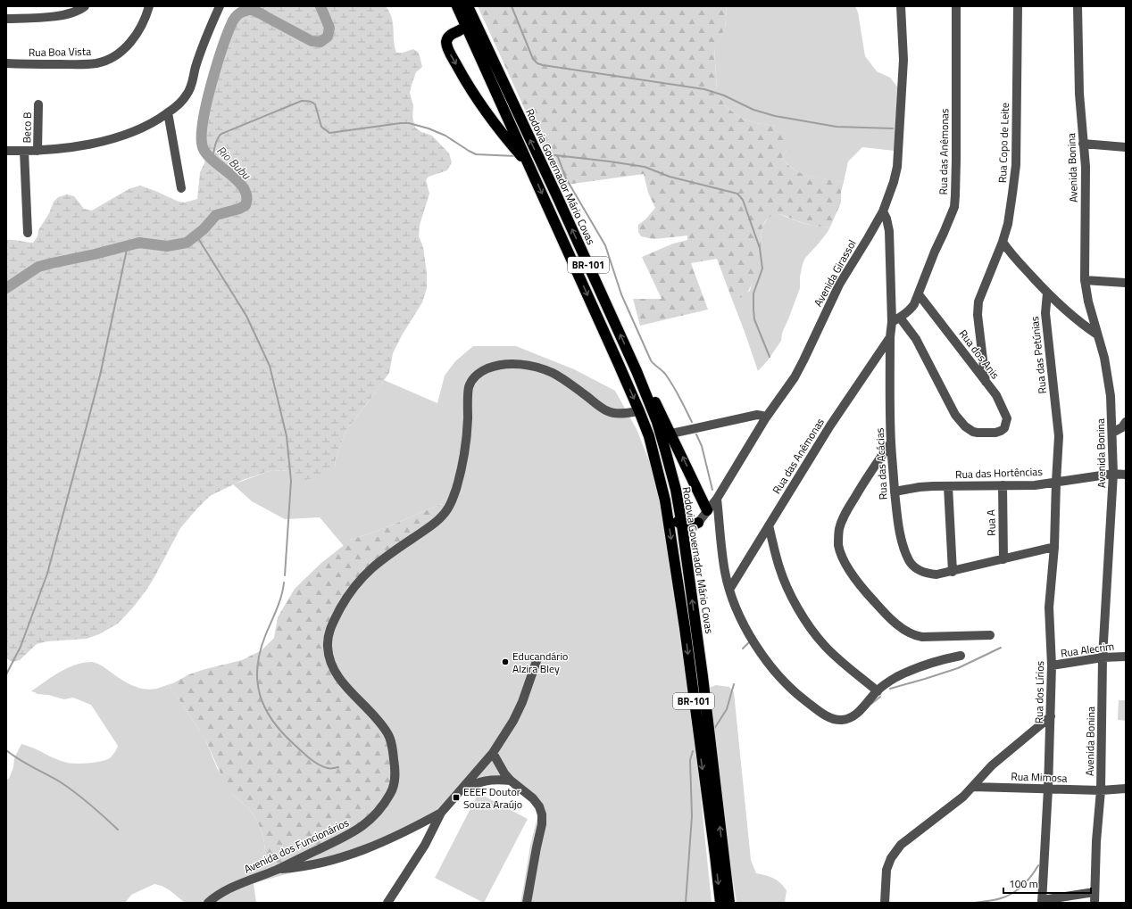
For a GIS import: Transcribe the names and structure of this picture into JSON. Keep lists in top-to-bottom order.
{
  "streets": {
    "highway": ["Rodovia Governador Mário Covas", "BR-101"],
    "street": [
      "Rua Boa Vista",
      "Beco B",
      "Rua Copo de Leite",
      "Rua das Anêmonas",
      "Avenida Bonina",
      "Avenida Girassol",
      "Rua dos Anis",
      "Rua das Petúnias",
      "Rua das Acácias",
      "Rua das Hortências",
      "Rua A",
      "Rua Alecrim",
      "Rua dos Lírios",
      "Rua Mimosa",
      "Avenida dos Funcionários"
    ]
  },
  "crossings": [
    ["Rua Copo de Leite", "Rua dos Anis"],
    ["Rua das Anêmonas", "Rua dos Anis"],
    ["Rua das Anêmonas", "Rua das Acácias"],
    ["Avenida Bonina", "Rua das Hortências"],
    ["Avenida Bonina", "Rua Alecrim"],
    ["Avenida Bonina", "Rua Mimosa"],
    ["BR-101", "Avenida dos Funcionários"],
    ["Avenida Girassol", "Rua das Acácias"],
    ["Rua dos Anis", "Rua das Acácias"],
    ["Rua das Petúnias", "Rua das Hortências"],
    ["Rua das Petúnias", "Rua dos Lírios"],
    ["Rua das Acácias", "Rua das Hortências"],
    ["Rua das Acácias", "Rua A"],
    ["Rua das Acácias", "Rua dos Lírios"],
    ["Rua das Hortências", "Rua A"],
    ["Rua das Hortências", "Rua dos Lírios"],
    ["Rua Alecrim", "Rua dos Lírios"],
    ["Rua dos Lírios", "Rua Mimosa"]
  ],
  "water": ["Rio Bubu"],
  "places": {
    "other": ["Educandário Alzira Bley"],
    "transit": ["EEEF Doutor Souza Araújo"]
  },
  "scale_bar": "100 m"
}
